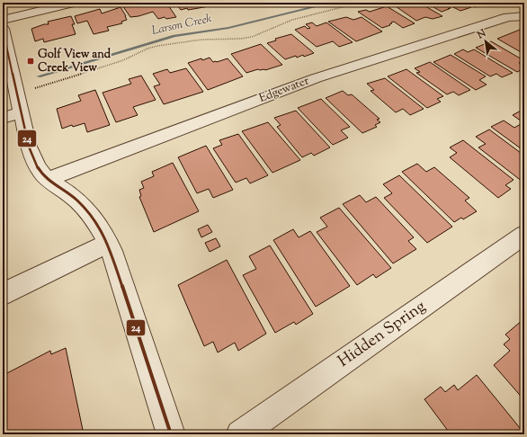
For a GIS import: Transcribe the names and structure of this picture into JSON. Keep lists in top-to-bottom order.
{
  "streets": {
    "street": ["Edgewater", "Hidden Spring"]
  },
  "water": ["Larson Creek"],
  "places": {
    "transit": ["Golf View and Creek View"]
  },
  "lines": ["transit line 24"],
  "north": "top left"
}
